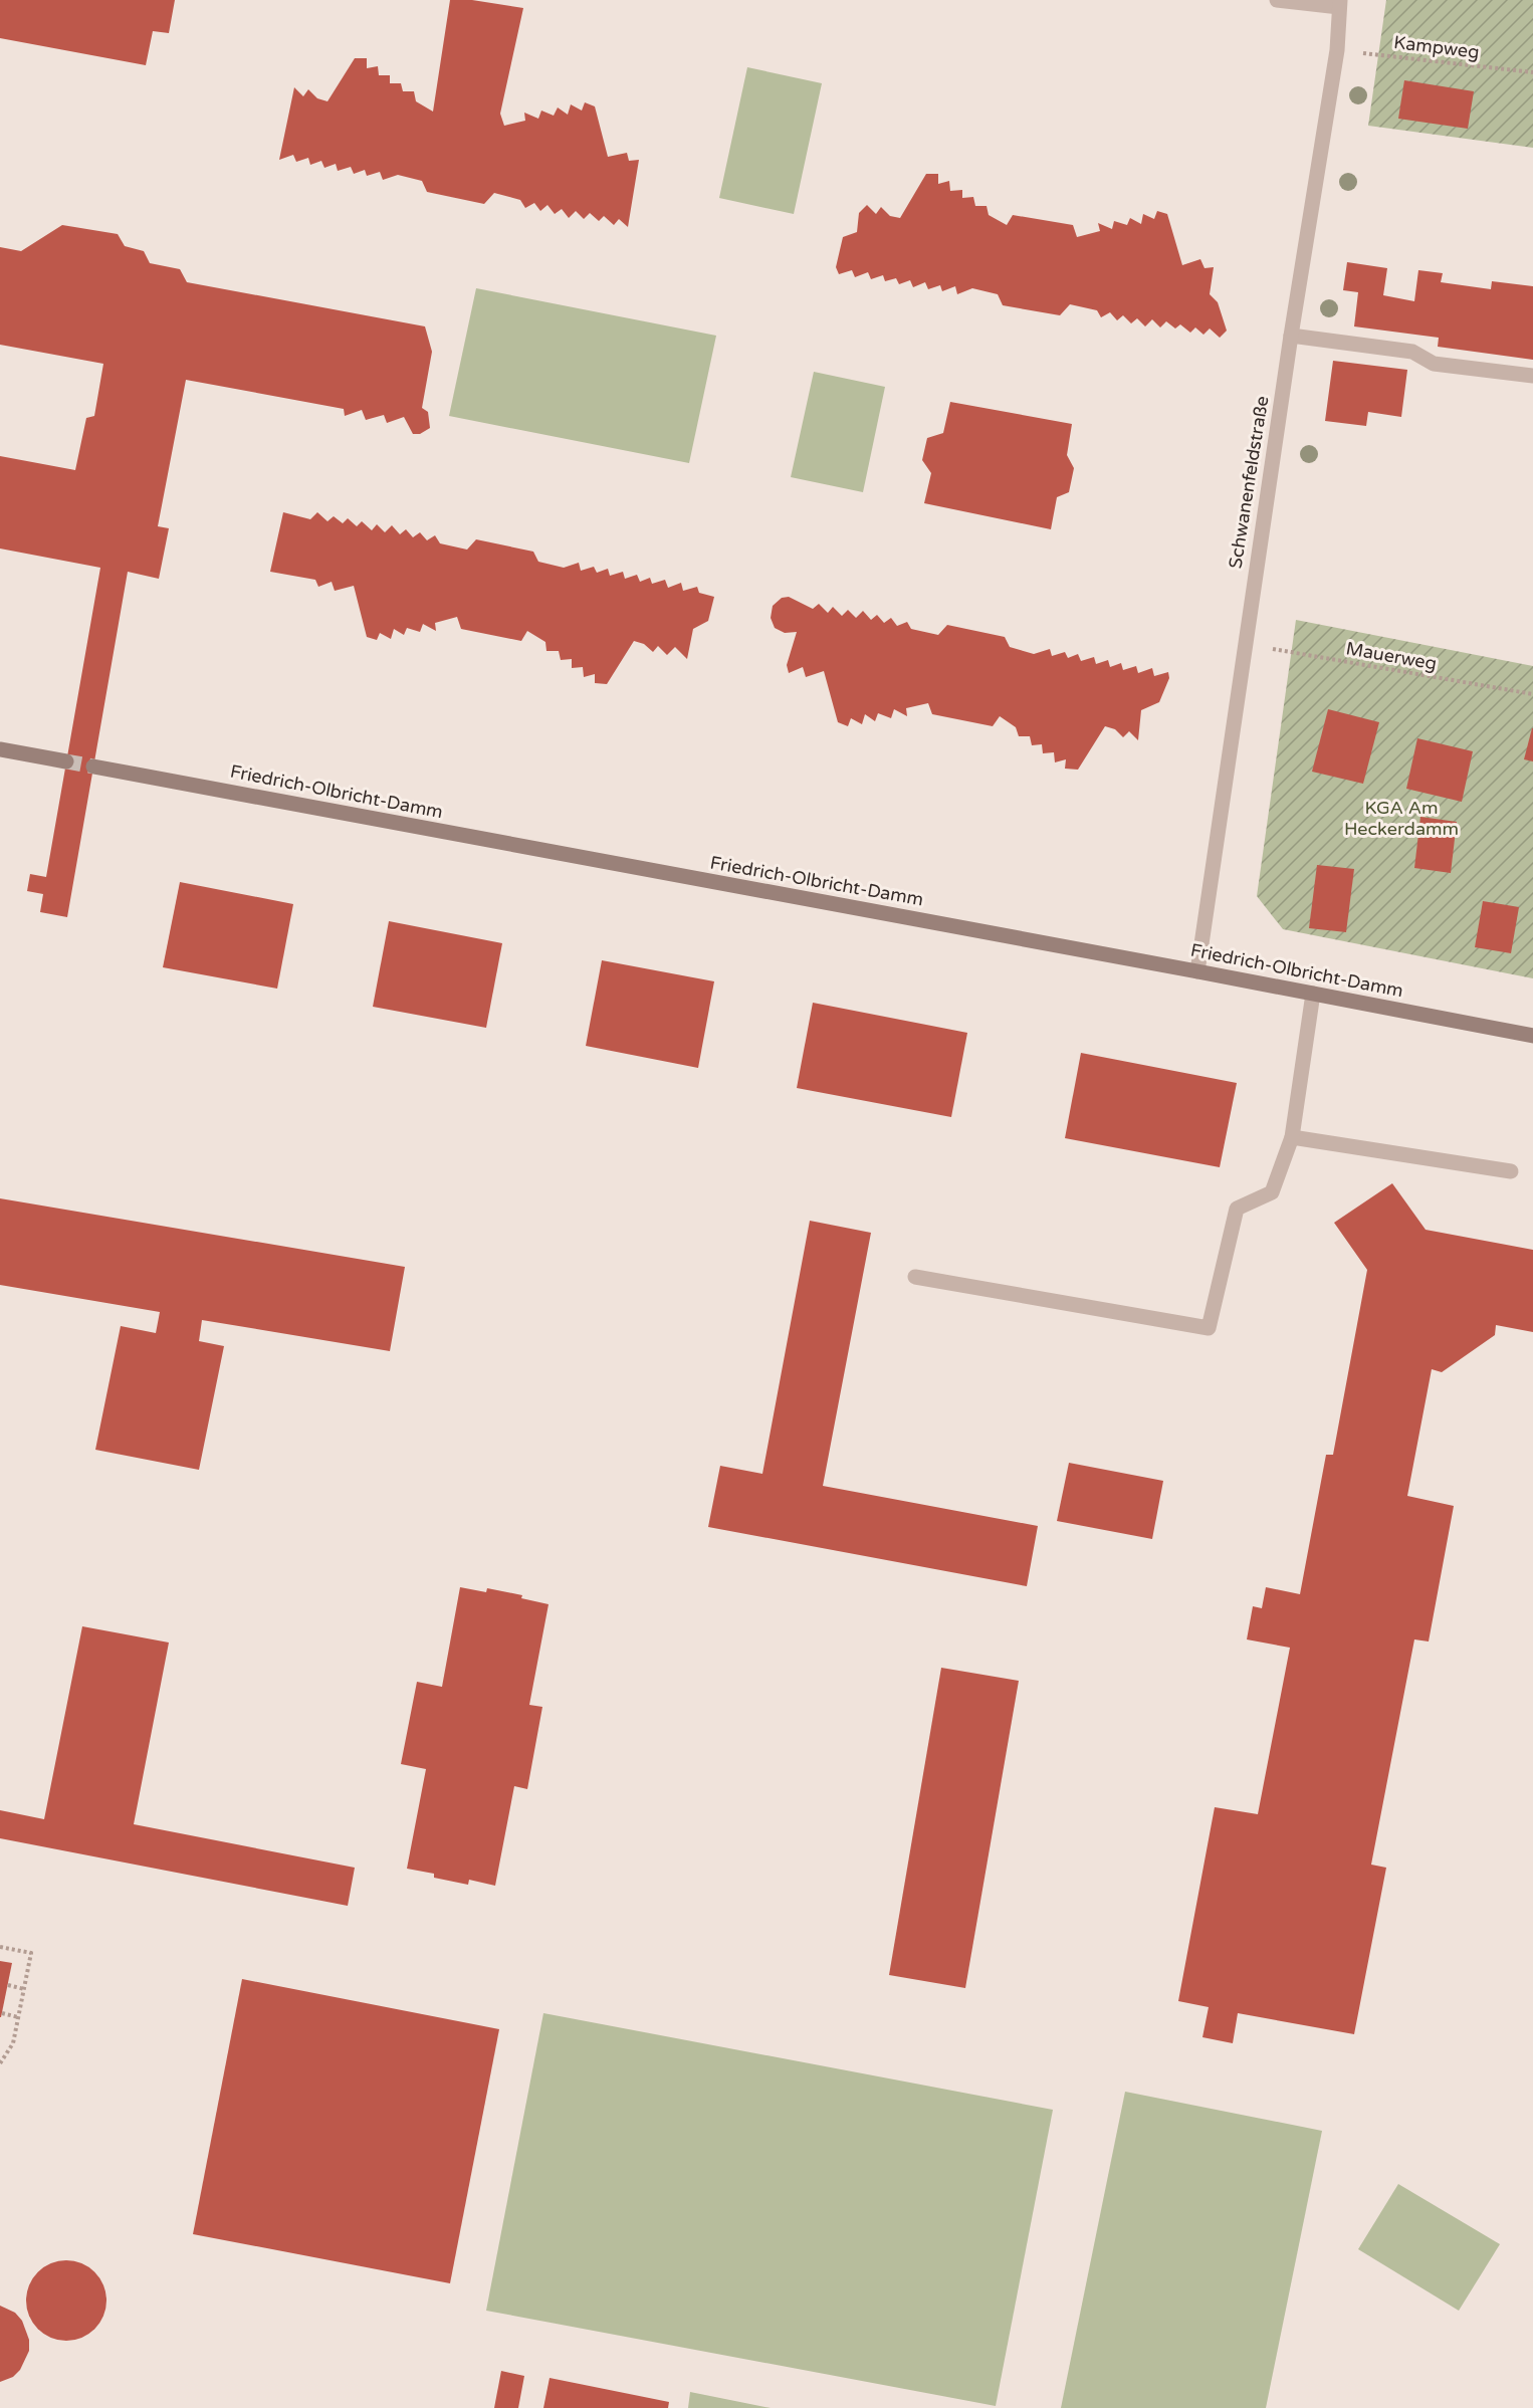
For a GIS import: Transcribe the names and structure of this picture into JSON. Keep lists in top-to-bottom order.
{
  "streets": {
    "street": ["Schwanenfeldstraße", "Friedrich-Olbricht-Damm"],
    "path": ["Kampweg", "Mauerweg"]
  },
  "crossings": [
    ["Kampweg", "Schwanenfeldstraße"],
    ["Schwanenfeldstraße", "Mauerweg"],
    ["Schwanenfeldstraße", "Friedrich-Olbricht-Damm"]
  ],
  "parks": ["KGA Am Heckerdamm"]
}
